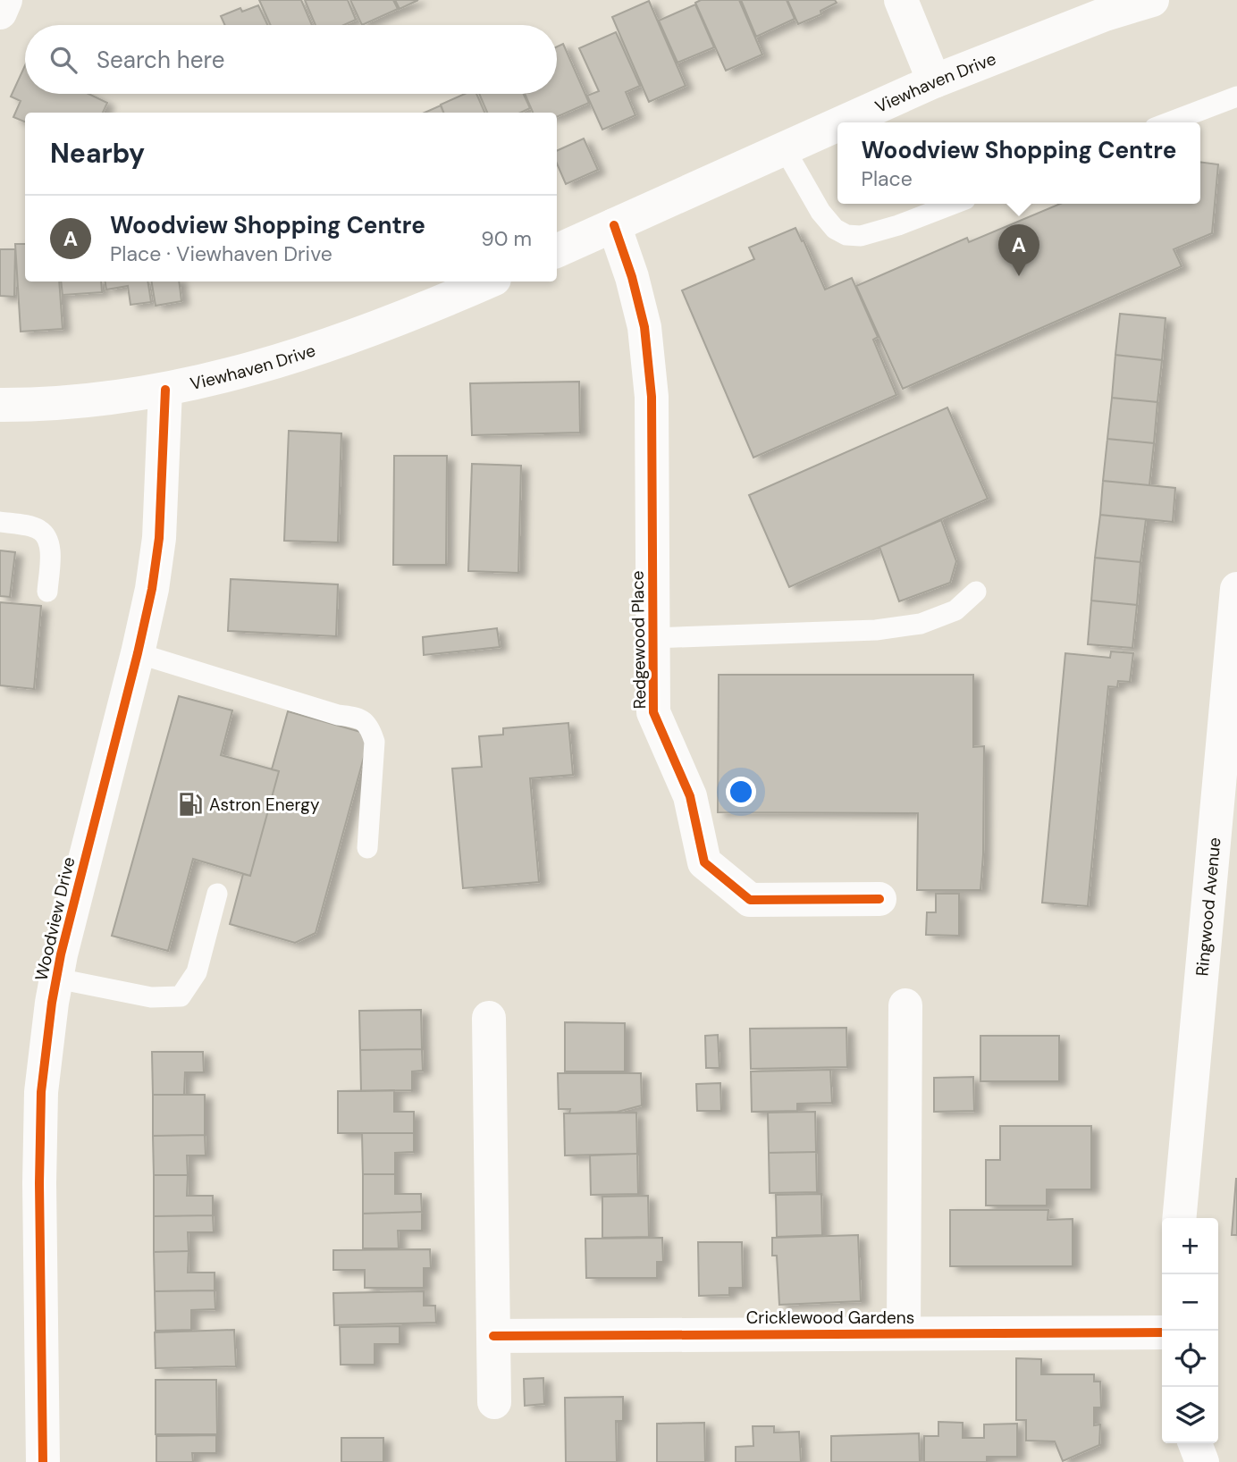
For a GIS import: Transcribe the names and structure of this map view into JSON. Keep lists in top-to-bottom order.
{
  "streets": {
    "street": [
      "Viewhaven Drive",
      "Redgewood Place",
      "Ringwood Avenue",
      "Woodview Drive",
      "Cricklewood Gardens"
    ]
  },
  "crossings": [
    ["Viewhaven Drive", "Redgewood Place"],
    ["Viewhaven Drive", "Woodview Drive"]
  ],
  "places": {
    "fuel station": ["Astron Energy"]
  },
  "page": {
    "search": "Search here",
    "heading": "Nearby",
    "popup": ["Woodview Shopping Centre", "Place"],
    "list": [
      {
        "mark": "A",
        "name": "Woodview Shopping Centre",
        "note": "Place · Viewhaven Drive",
        "value": "90 m"
      }
    ],
    "pins": "A",
    "map_buttons": ["+", "−"]
  }
}
